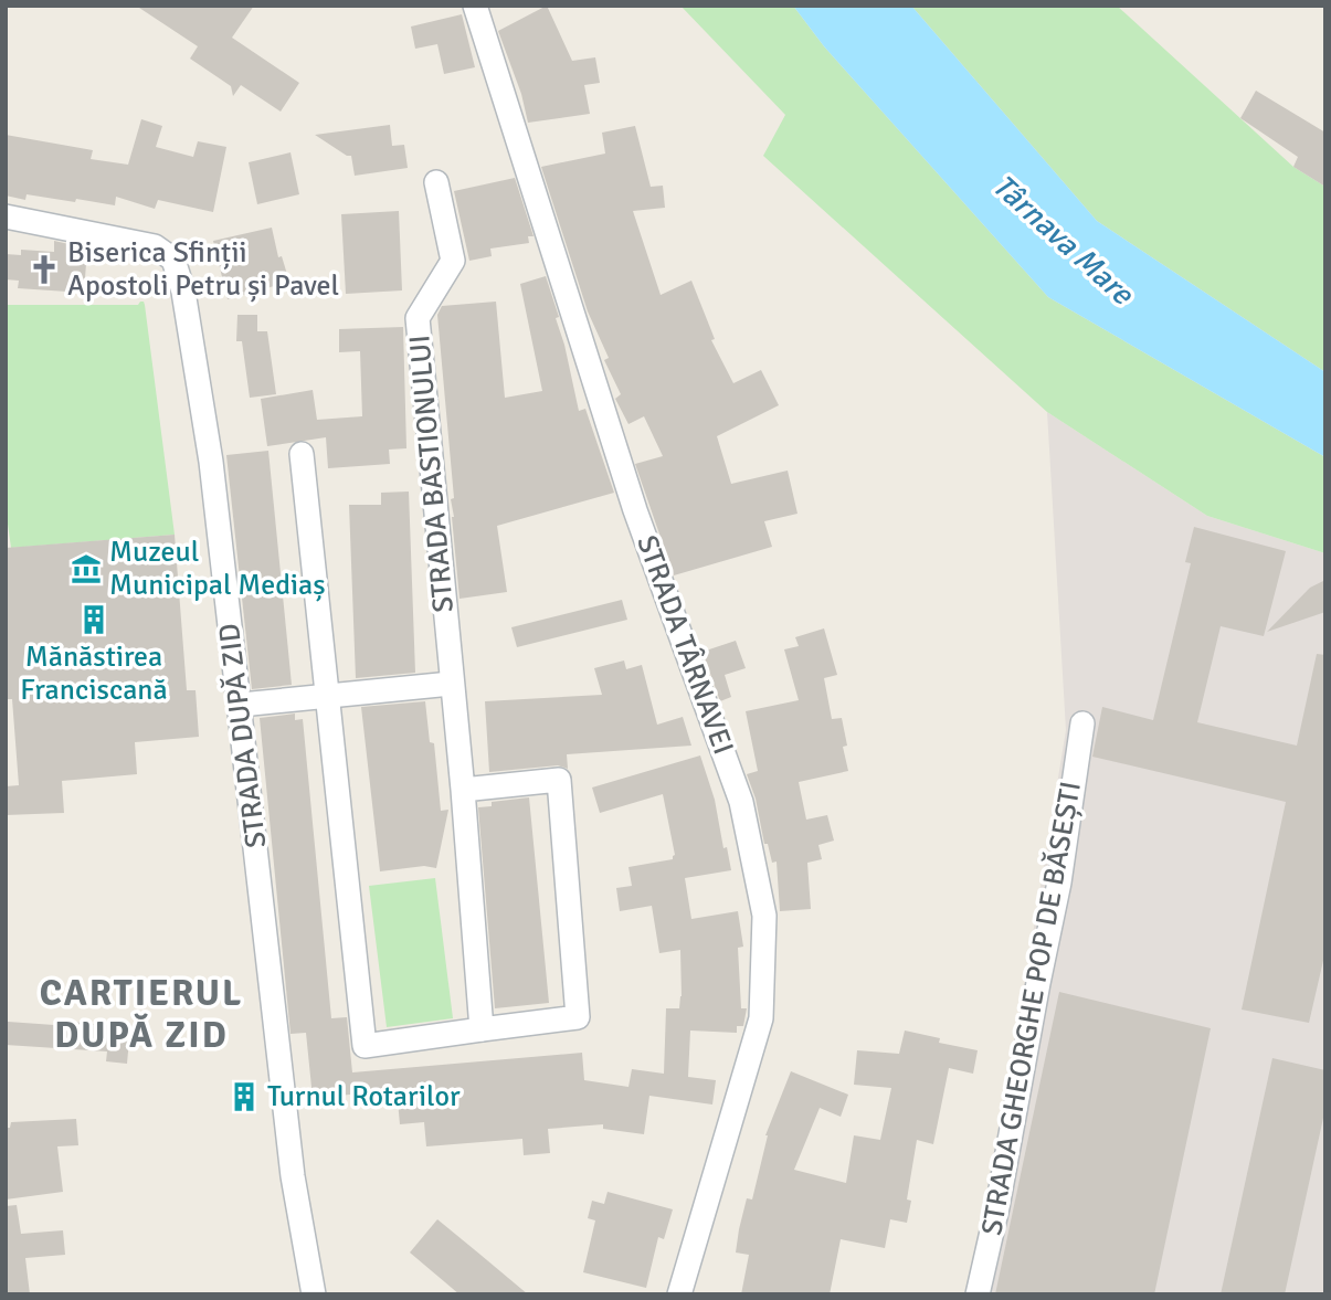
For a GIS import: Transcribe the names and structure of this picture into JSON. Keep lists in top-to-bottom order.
{
  "streets": {
    "street": [
      "STRADA BASTIONULUI",
      "STRADA TÂRNAVEI",
      "STRADA DUPĂ ZID",
      "STRADA GHEORGHE POP DE BĂSEȘTI"
    ]
  },
  "districts": ["CARTIERUL DUPĂ ZID"],
  "water": ["Târnava Mare"],
  "places": {
    "church": ["Biserica Sfinții Apostoli Petru și Pavel"],
    "museum": ["Muzeul Municipal Mediaș"],
    "building": ["Mănăstirea Franciscană", "Turnul Rotarilor"]
  }
}
